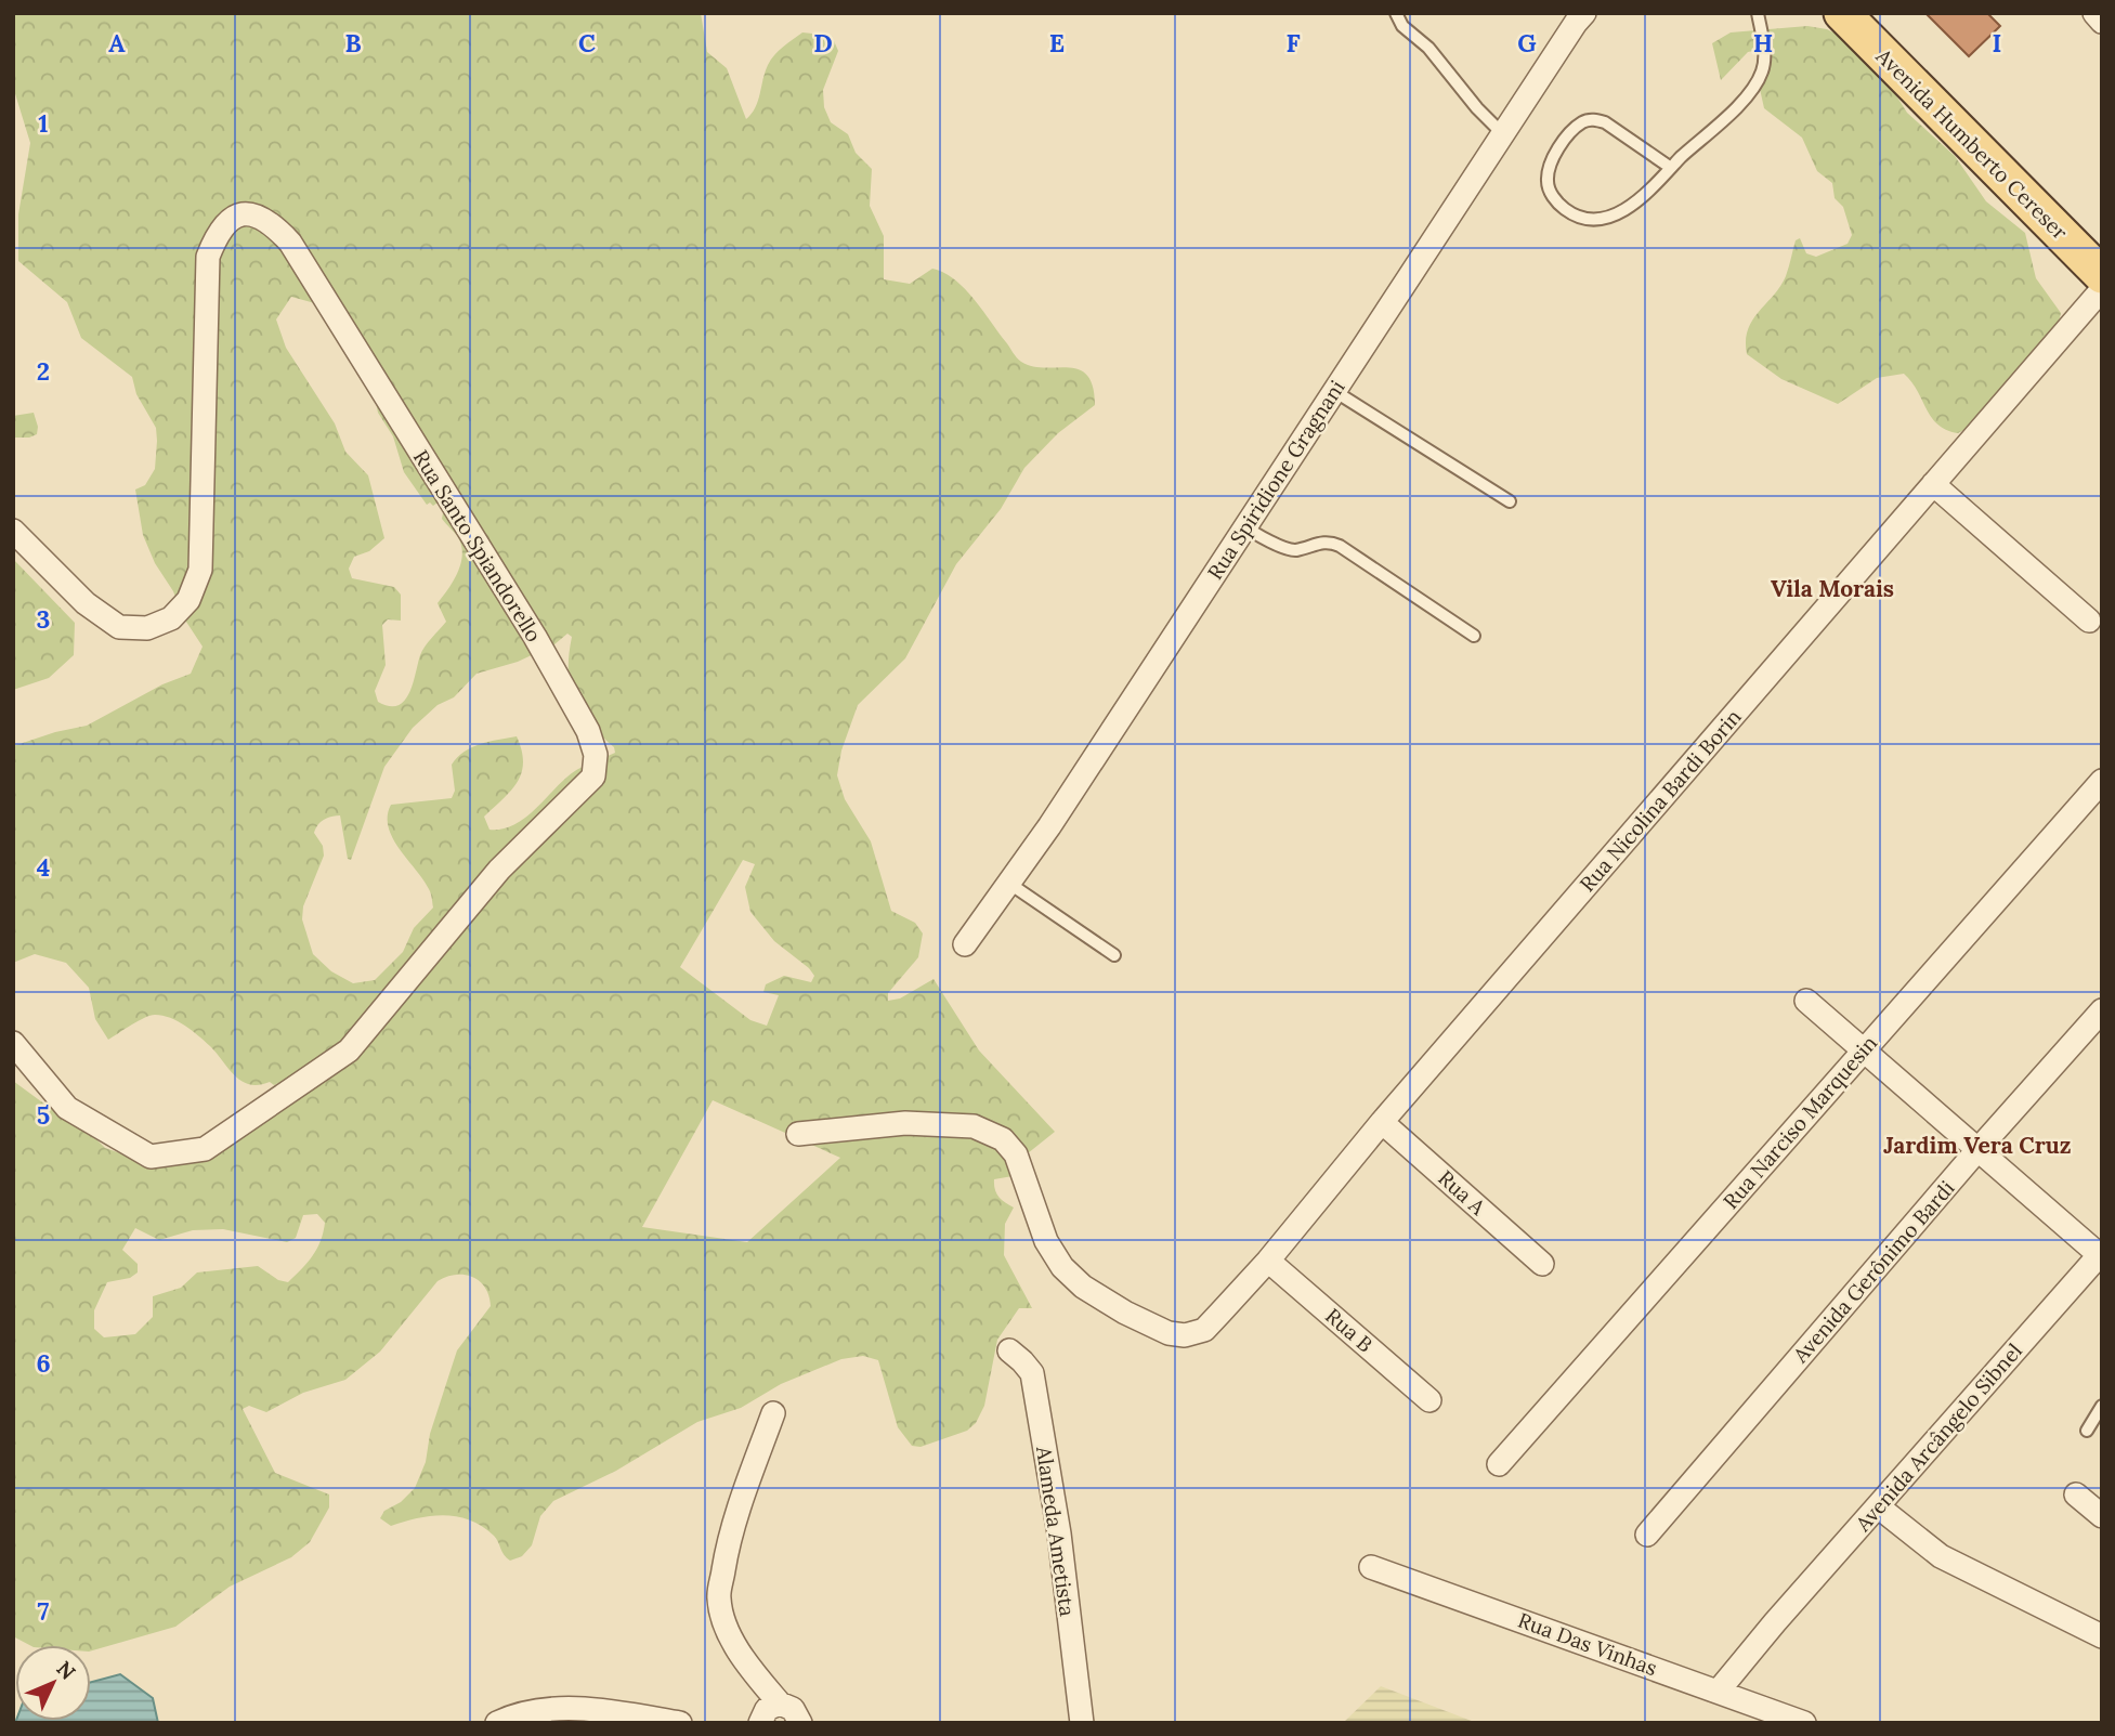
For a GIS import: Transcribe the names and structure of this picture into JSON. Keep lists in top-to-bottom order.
{
  "streets": {
    "main road": ["Avenida Humberto Cereser"],
    "street": [
      "Rua Spiridione Gragnani",
      "Rua Santo Spiandorello",
      "Rua Nicolina Bardi Borin",
      "Rua Narciso Marquesin",
      "Rua A",
      "Avenida Gerônimo Bardi",
      "Rua B",
      "Avenida Arcângelo Sibnel",
      "Alameda Ametista",
      "Rua Das Vinhas"
    ]
  },
  "crossings": [
    ["Rua Nicolina Bardi Borin", "Rua A"],
    ["Rua Nicolina Bardi Borin", "Rua B"],
    ["Avenida Arcângelo Sibnel", "Rua Das Vinhas"]
  ],
  "districts": ["Vila Morais", "Jardim Vera Cruz"],
  "north": "top right",
  "grid": {
    "columns": [
      "A",
      "B",
      "C",
      "D",
      "E",
      "F",
      "G",
      "H",
      "I"
    ],
    "rows": [
      "1",
      "2",
      "3",
      "4",
      "5",
      "6",
      "7"
    ]
  }
}
